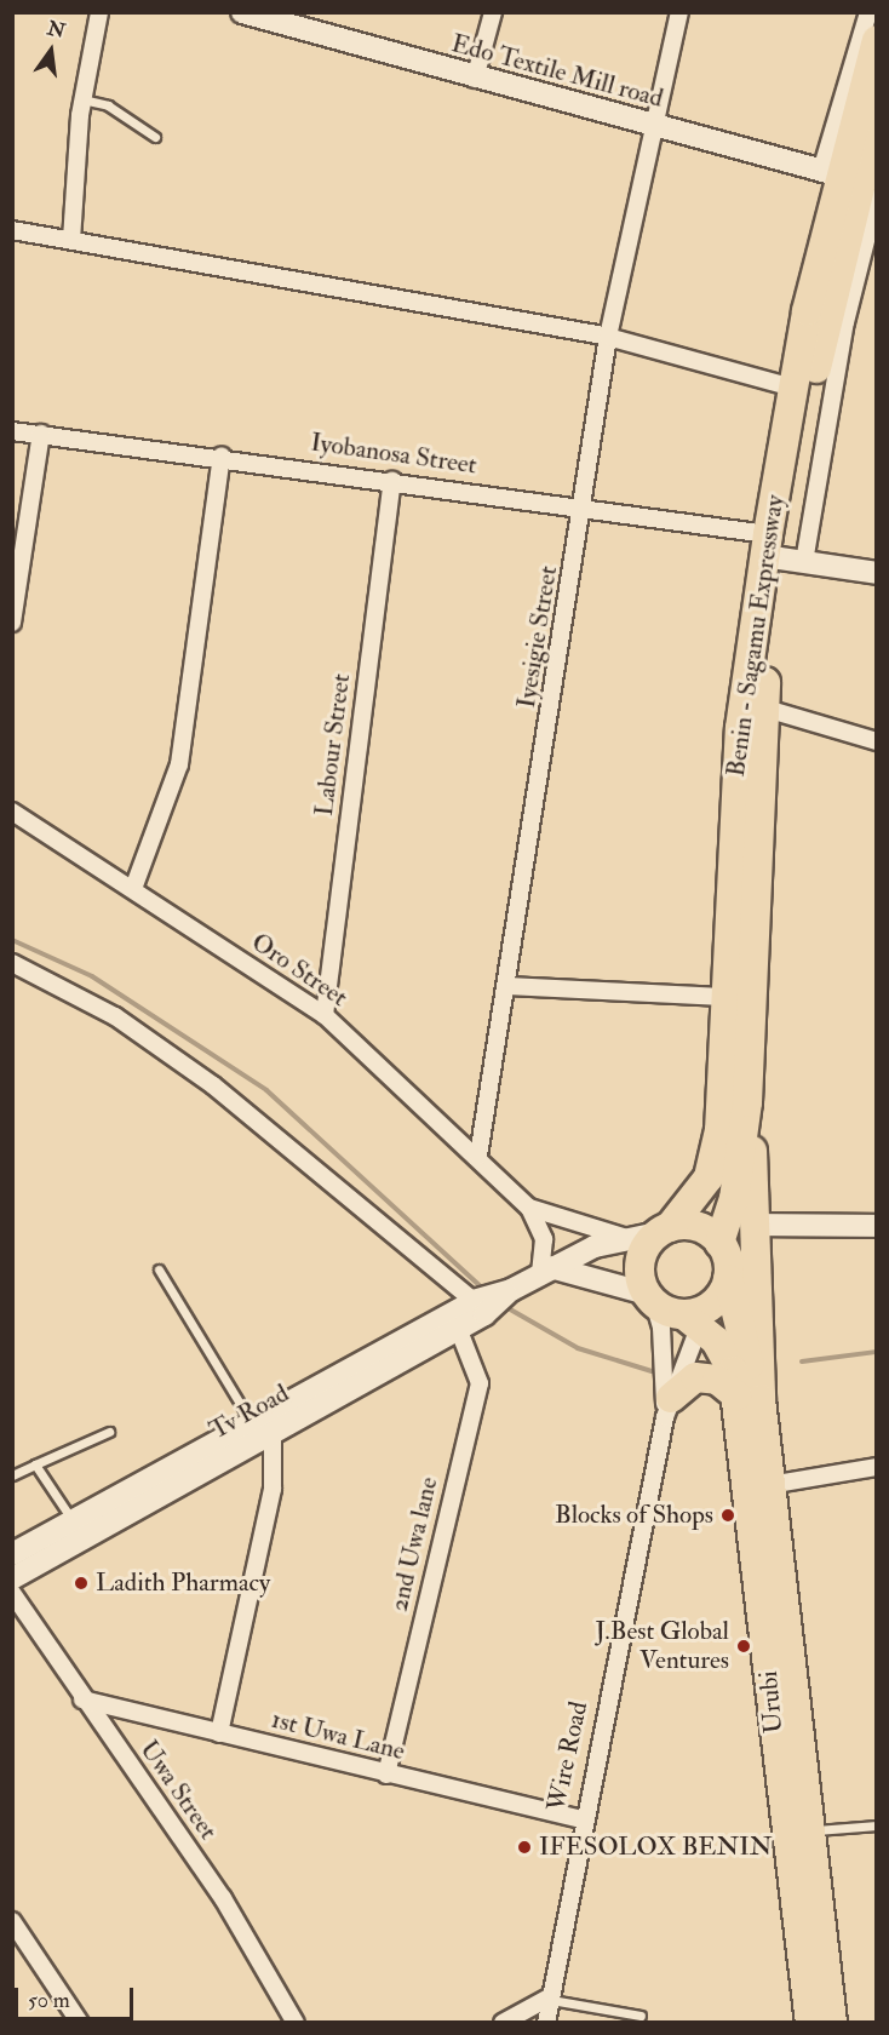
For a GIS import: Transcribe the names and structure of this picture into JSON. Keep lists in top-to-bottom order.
{
  "streets": {
    "highway": ["Benin - Sagamu Expressway", "Urubi"],
    "street": [
      "Edo Textile Mill road",
      "Iyobanosa Street",
      "Iyesigie Street",
      "Labour Street",
      "Oro Street",
      "Tv Road",
      "2nd Uwa lane",
      "1st Uwa Lane",
      "Wire Road",
      "Uwa Street"
    ]
  },
  "crossings": [
    ["Edo Textile Mill road", "Benin - Sagamu Expressway"],
    ["Edo Textile Mill road", "Iyesigie Street"],
    ["Iyobanosa Street", "Benin - Sagamu Expressway"],
    ["Iyobanosa Street", "Iyesigie Street"],
    ["Iyobanosa Street", "Labour Street"],
    ["Benin - Sagamu Expressway", "Tv Road"],
    ["Benin - Sagamu Expressway", "Urubi"],
    ["Benin - Sagamu Expressway", "Wire Road"],
    ["Iyesigie Street", "Oro Street"],
    ["Labour Street", "Oro Street"],
    ["Oro Street", "Tv Road"],
    ["Tv Road", "2nd Uwa lane"],
    ["Tv Road", "Urubi"],
    ["Tv Road", "Wire Road"],
    ["2nd Uwa lane", "1st Uwa Lane"],
    ["Urubi", "Wire Road"],
    ["1st Uwa Lane", "Wire Road"],
    ["1st Uwa Lane", "Uwa Street"]
  ],
  "places": [
    "Blocks of Shops",
    "Ladith Pharmacy",
    "J.Best Global Ventures",
    "IFESOLOX BENIN"
  ],
  "scale_bar": "50 m",
  "north": "top"
}
